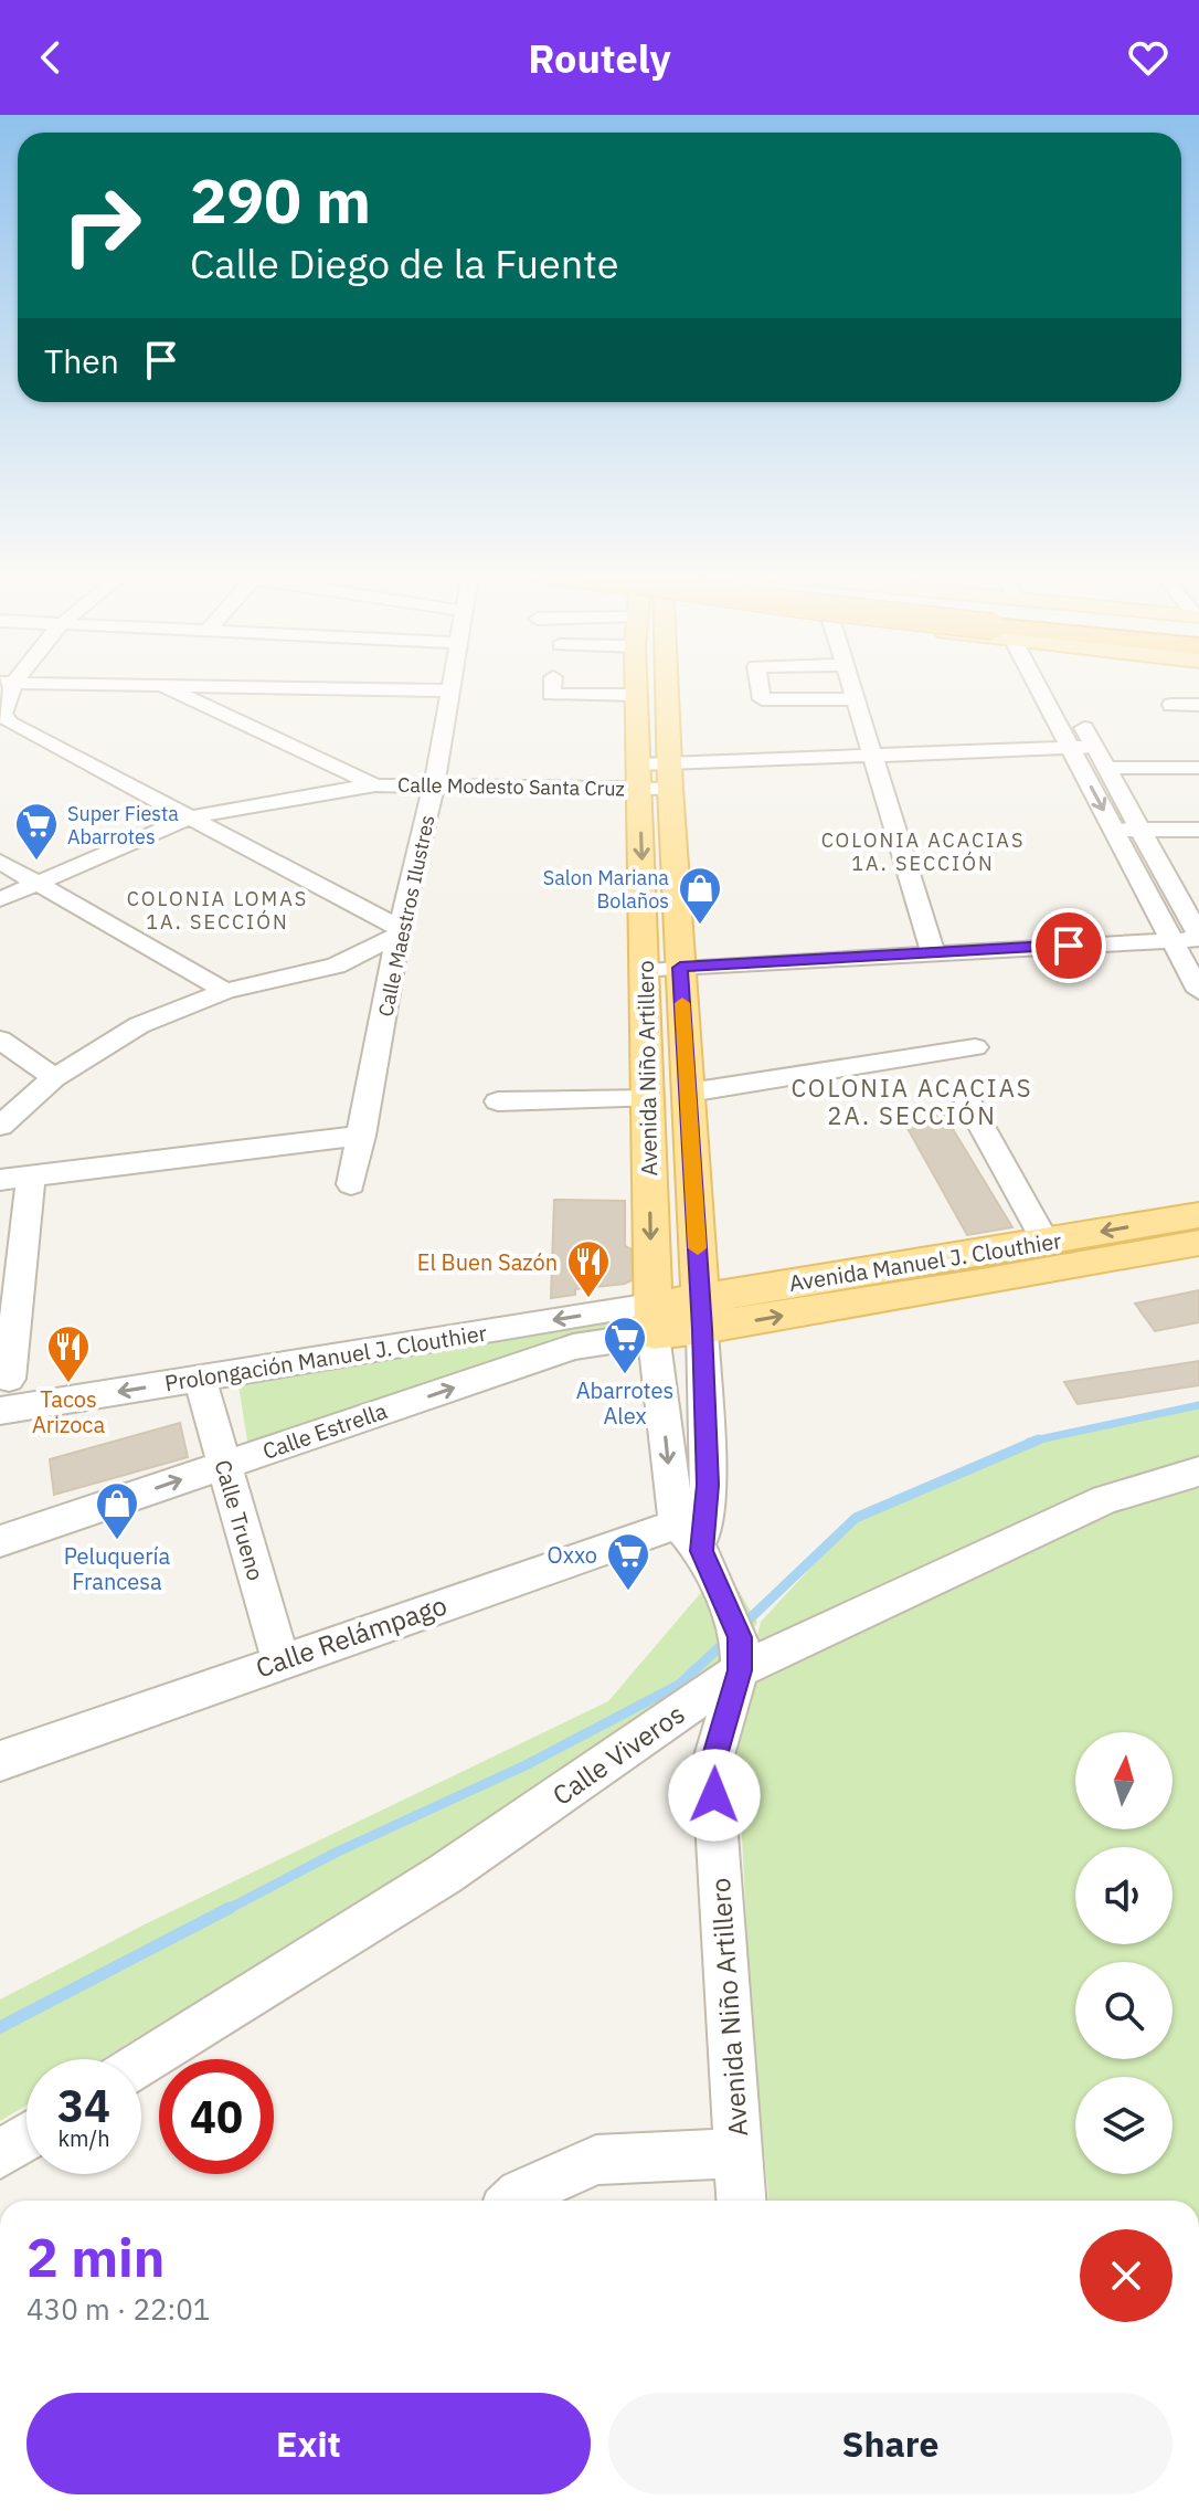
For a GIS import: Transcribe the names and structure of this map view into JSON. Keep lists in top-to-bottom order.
{
  "streets": {
    "main road": ["Avenida Niño Artillero", "Avenida Manuel J. Clouthier"],
    "street": [
      "Calle Modesto Santa Cruz",
      "Calle Maestros Ilustres",
      "Prolongación Manuel J. Clouthier",
      "Calle Estrella",
      "Calle Trueno",
      "Calle Relámpago",
      "Calle Viveros"
    ]
  },
  "crossings": [
    ["Calle Modesto Santa Cruz", "Calle Maestros Ilustres"],
    ["Calle Modesto Santa Cruz", "Avenida Niño Artillero"],
    ["Avenida Niño Artillero", "Avenida Manuel J. Clouthier"],
    ["Avenida Niño Artillero", "Prolongación Manuel J. Clouthier"],
    ["Avenida Niño Artillero", "Calle Estrella"],
    ["Avenida Niño Artillero", "Calle Relámpago"],
    ["Avenida Niño Artillero", "Calle Viveros"],
    ["Avenida Manuel J. Clouthier", "Prolongación Manuel J. Clouthier"],
    ["Avenida Manuel J. Clouthier", "Calle Estrella"],
    ["Prolongación Manuel J. Clouthier", "Calle Estrella"],
    ["Prolongación Manuel J. Clouthier", "Calle Trueno"],
    ["Calle Estrella", "Calle Trueno"],
    ["Calle Trueno", "Calle Relámpago"]
  ],
  "one_way": ["Calle Estrella"],
  "districts": ["COLONIA ACACIAS 1A. SECCIÓN", "COLONIA LOMAS 1A. SECCIÓN", "COLONIA ACACIAS 2A. SECCIÓN"],
  "places": {
    "supermarket": ["Super Fiesta Abarrotes", "Abarrotes Alex", "Oxxo"],
    "shop": ["Salon Mariana Bolaños", "Peluquería Francesa"],
    "restaurant": ["El Buen Sazón", "Tacos Arizoca"]
  },
  "north": "top",
  "page": {
    "header": "Routely",
    "turn": ["290 m", "Calle Diego de la Fuente"],
    "then": "Then",
    "speed": "34 km/h",
    "limit": "40",
    "heading": ["2 min", "430 m · 22:01"],
    "buttons": ["Exit", "Share"]
  }
}
